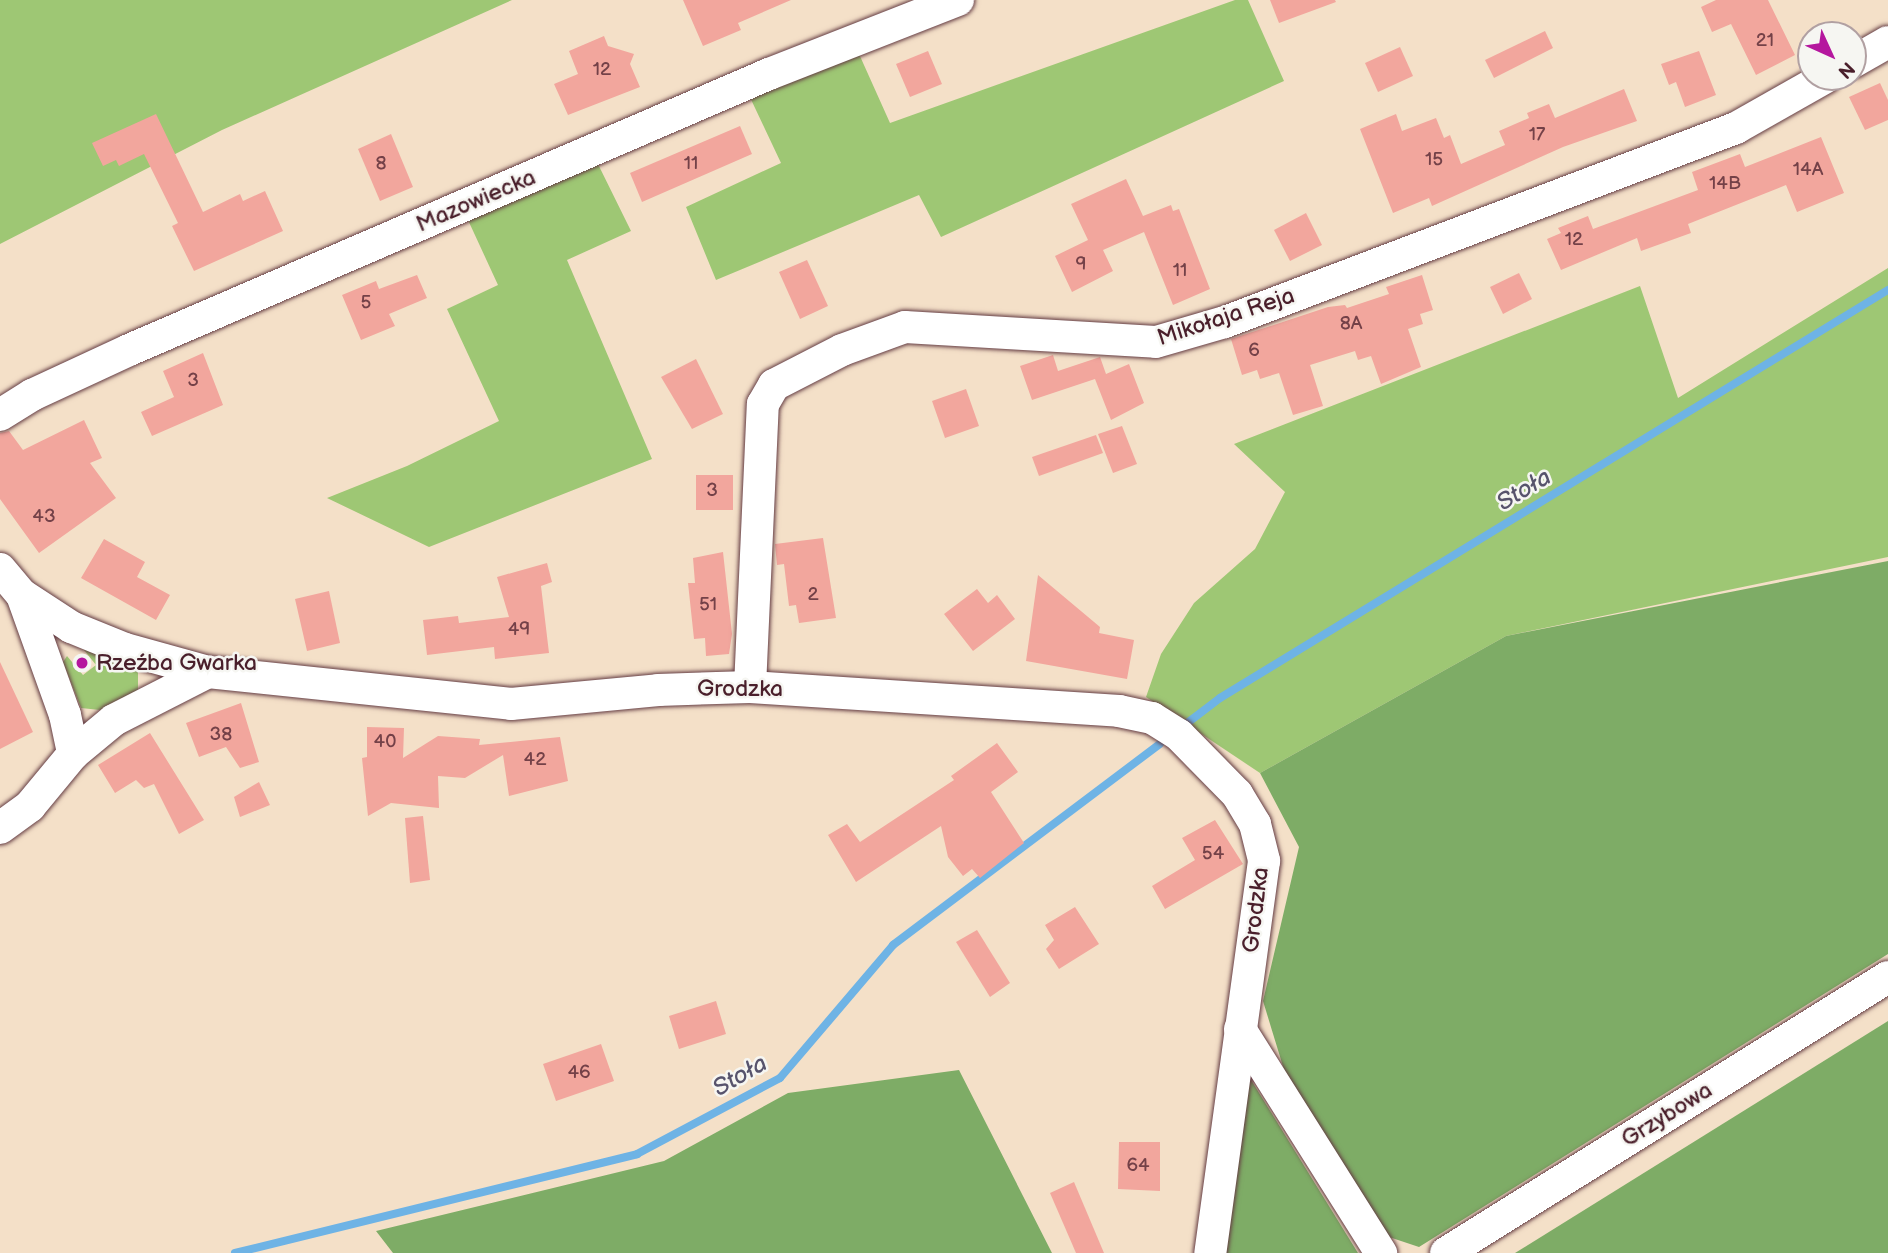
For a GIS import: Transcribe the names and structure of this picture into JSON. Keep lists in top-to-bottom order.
{
  "streets": {
    "street": [
      "Mazowiecka",
      "Mikołaja Reja",
      "Grodzka",
      "Grzybowa"
    ]
  },
  "crossings": [
    ["Mikołaja Reja", "Grodzka"]
  ],
  "water": ["Stoła"],
  "places": ["Rzeźba Gwarka"],
  "house_numbers": [
    "21",
    "12",
    "17",
    "15",
    "8",
    "11",
    "14A",
    "14B",
    "12",
    "9",
    "11",
    "5",
    "8A",
    "6",
    "3",
    "3",
    "43",
    "2",
    "51",
    "49",
    "38",
    "40",
    "42",
    "54",
    "46",
    "64"
  ],
  "north": "bottom right"
}
